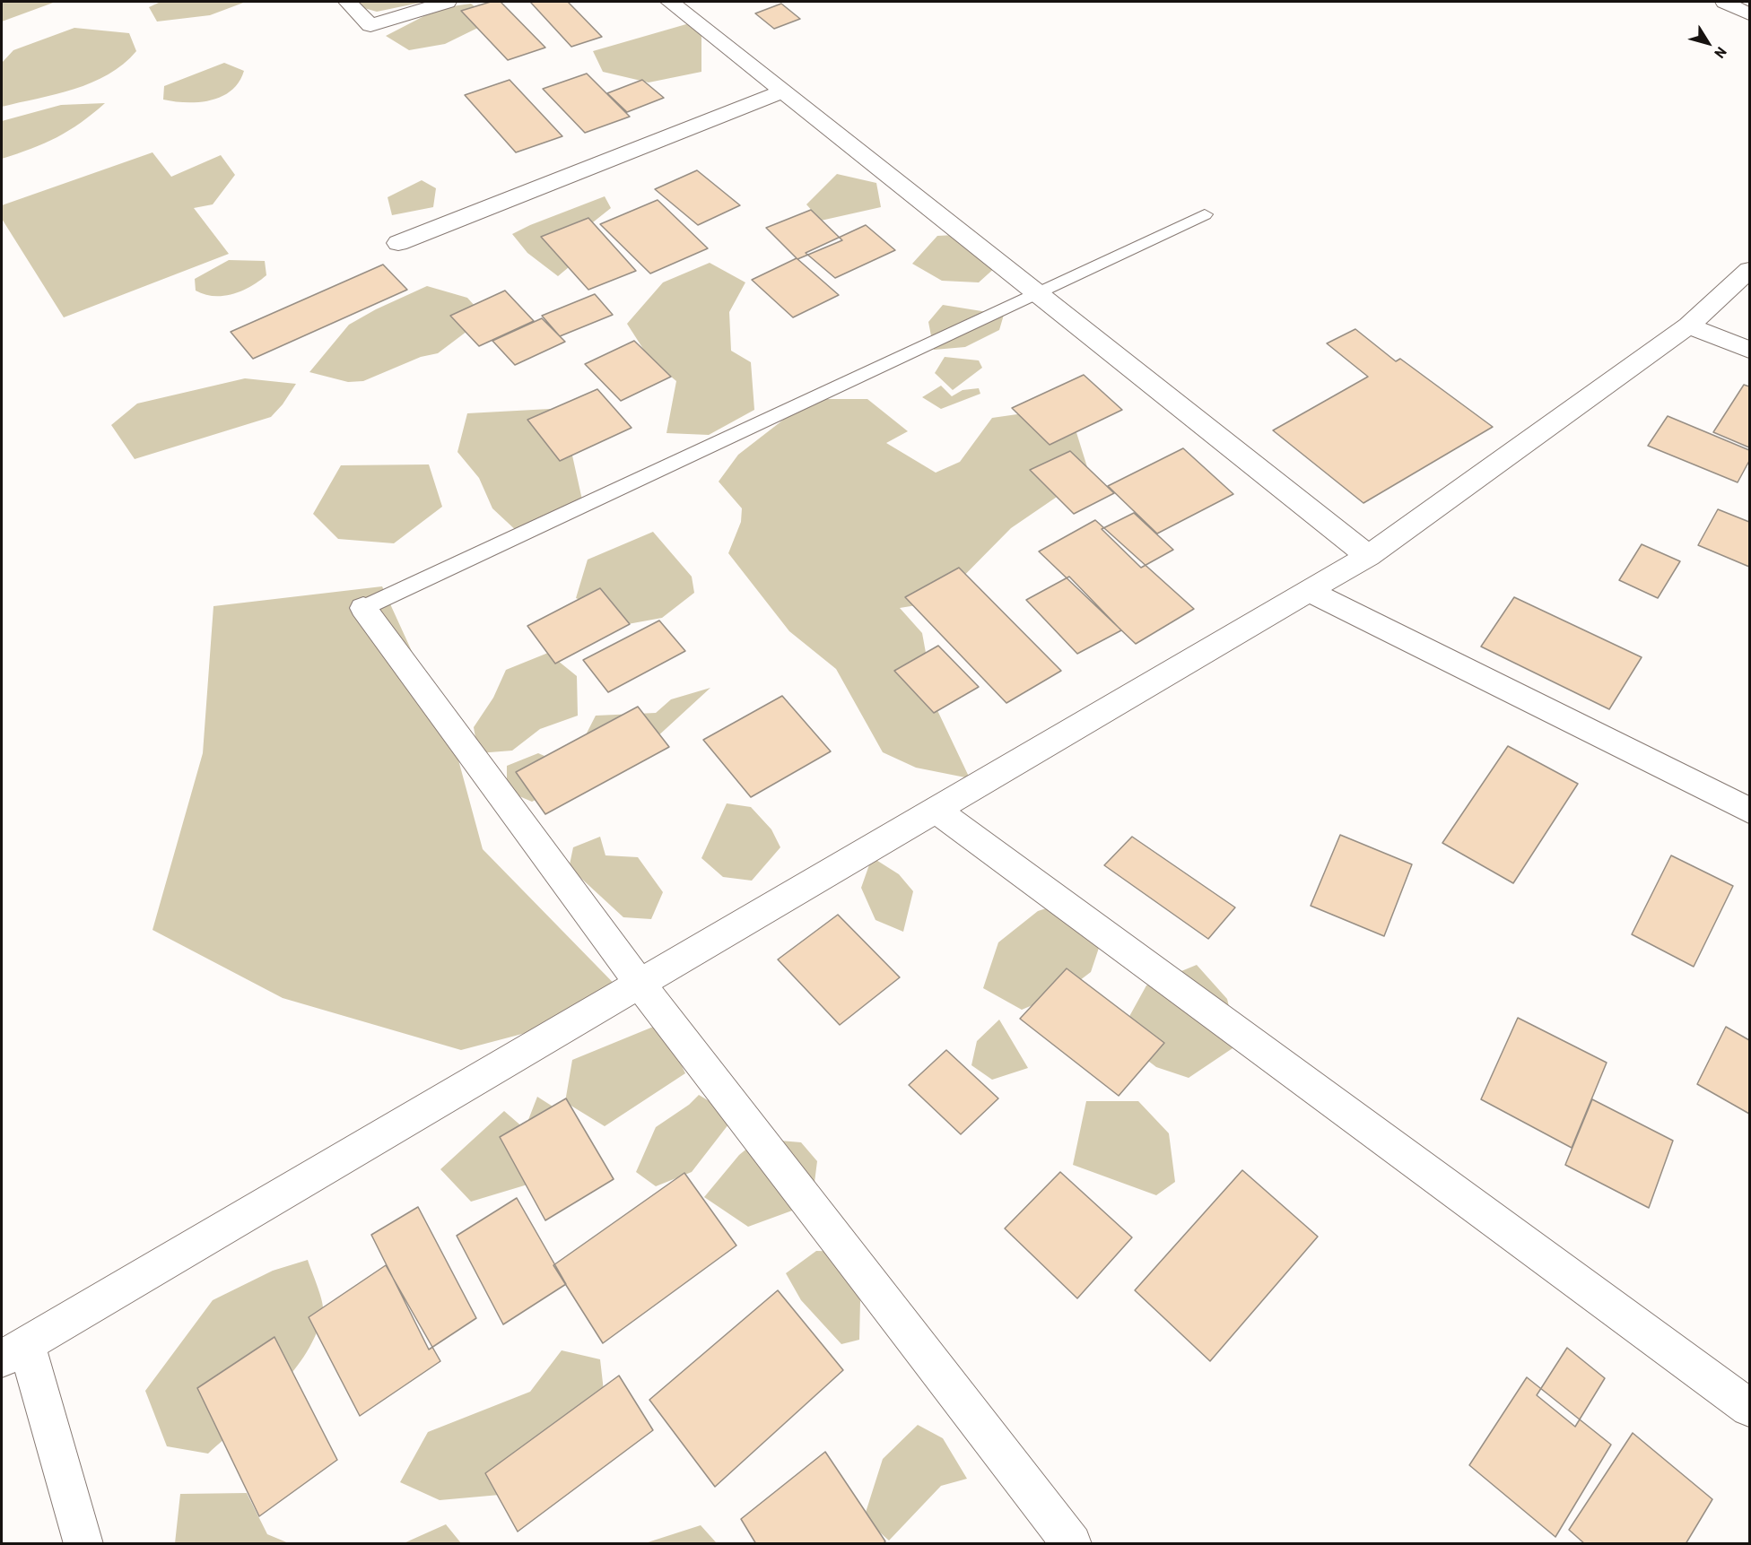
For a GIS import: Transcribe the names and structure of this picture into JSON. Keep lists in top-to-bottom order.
{
  "north": "bottom right"
}
